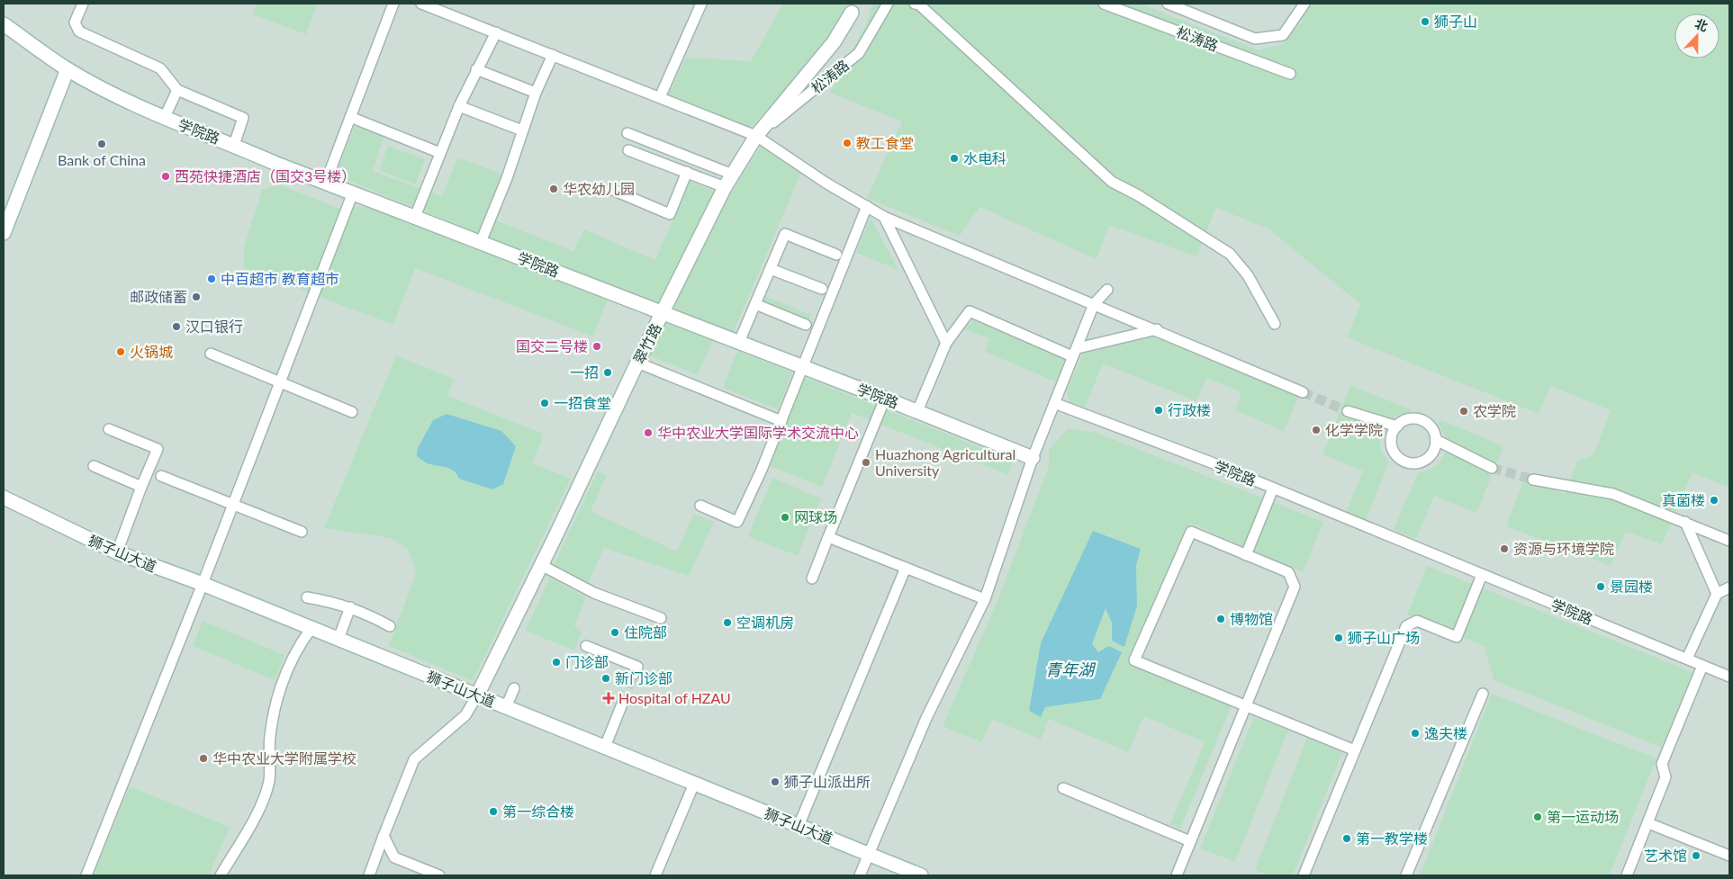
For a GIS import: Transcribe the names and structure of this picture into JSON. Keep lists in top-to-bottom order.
{
  "streets": {
    "street": [
      "松涛路",
      "学院路",
      "翠竹路",
      "狮子山大道"
    ]
  },
  "crossings": [
    ["松涛路", "翠竹路"],
    ["学院路", "翠竹路"],
    ["翠竹路", "狮子山大道"]
  ],
  "water": ["青年湖"],
  "places": {
    "other": [
      "狮子山",
      "教工食堂",
      "Bank of China",
      "水电科",
      "西苑快捷酒店（国交3号楼）",
      "华农幼儿园",
      "中百超市 教育超市",
      "邮政储蓄",
      "汉口银行",
      "国交二号楼",
      "火锅城",
      "一招",
      "一招食堂",
      "行政楼",
      "农学院",
      "化学学院",
      "华中农业大学国际学术交流中心",
      "Huazhong Agricultural University",
      "真菌楼",
      "网球场",
      "资源与环境学院",
      "景园楼",
      "博物馆",
      "空调机房",
      "住院部",
      "狮子山广场",
      "门诊部",
      "新门诊部",
      "逸夫楼",
      "华中农业大学附属学校",
      "狮子山派出所",
      "第一综合楼",
      "第一运动场",
      "第一教学楼",
      "艺术馆"
    ],
    "health": ["Hospital of HZAU"]
  },
  "north": "top"
}
